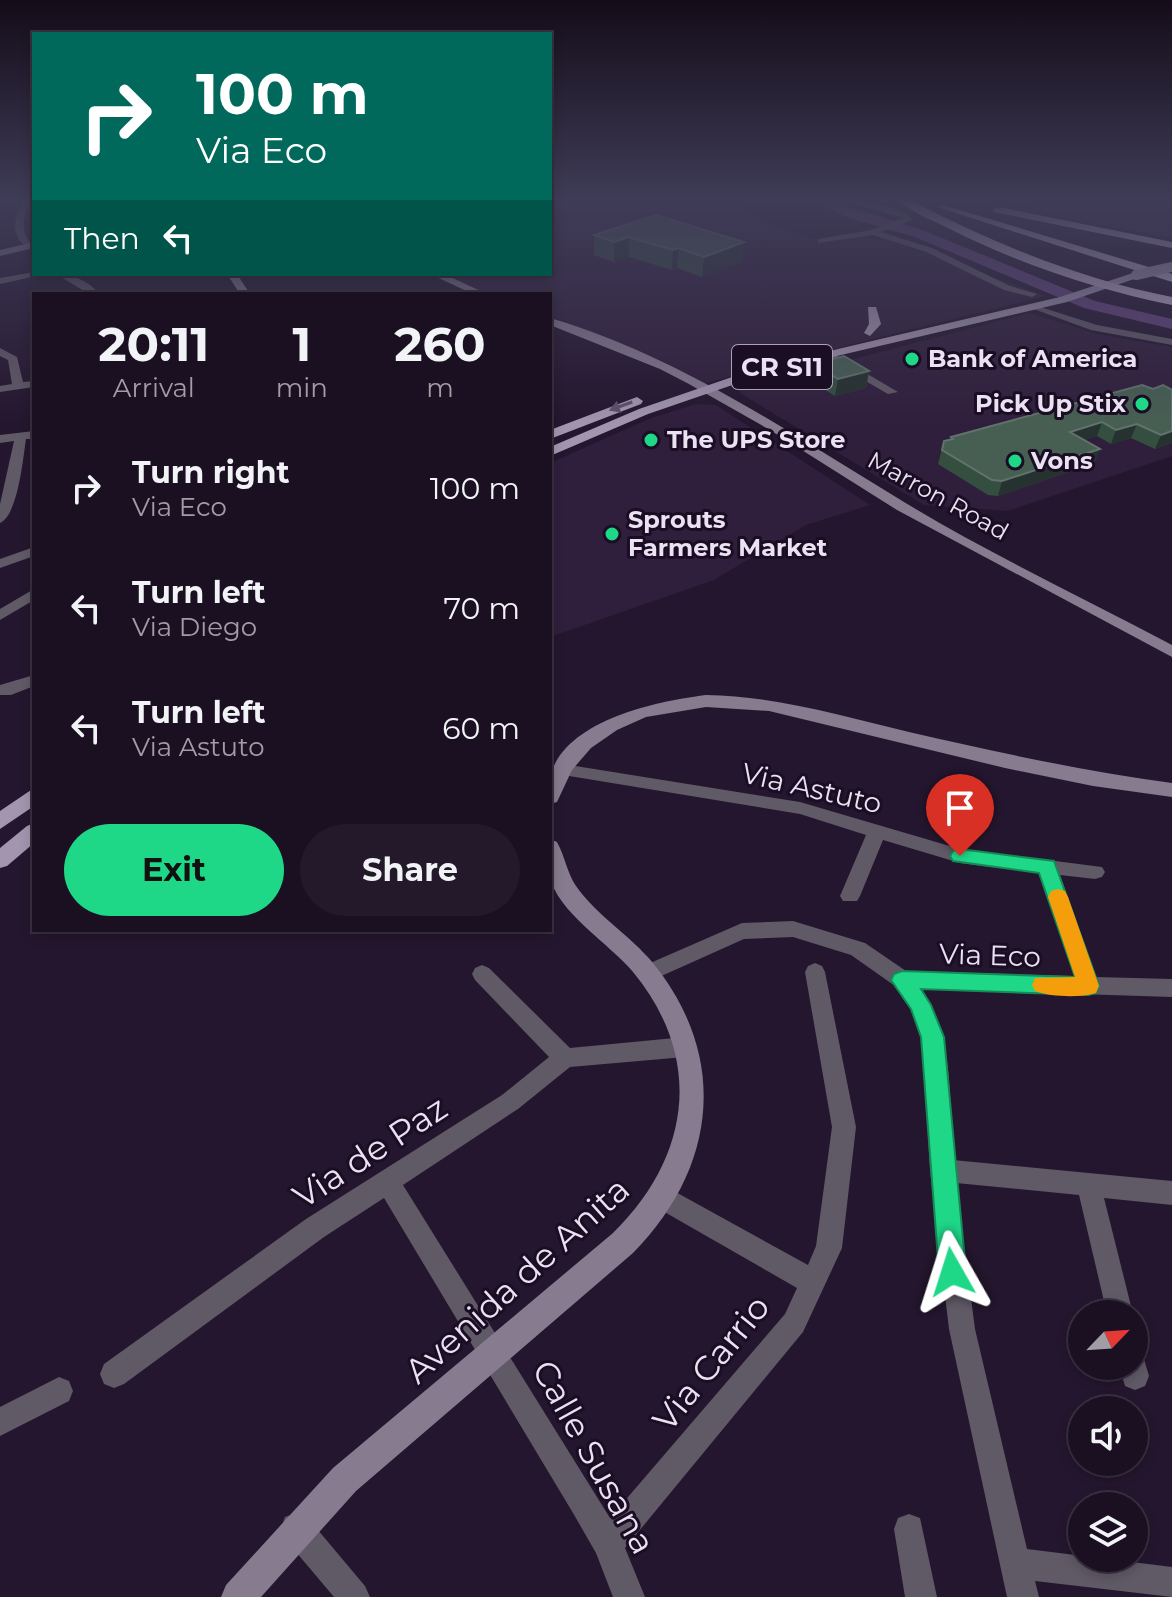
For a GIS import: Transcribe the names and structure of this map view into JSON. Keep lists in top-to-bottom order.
{
  "streets": {
    "main road": ["CR S11"],
    "street": [
      "Marron Road",
      "Via Astuto",
      "Via Eco",
      "Via de Paz",
      "Avenida de Anita",
      "Via Carrio",
      "Calle Susana"
    ]
  },
  "crossings": [
    ["CR S11", "Marron Road"],
    ["Via de Paz", "Calle Susana"],
    ["Avenida de Anita", "Calle Susana"],
    ["Via Carrio", "Calle Susana"]
  ],
  "places": [
    "Bank of America",
    "Pick Up Stix",
    "The UPS Store",
    "Vons",
    "Sprouts Farmers Market"
  ],
  "north": "top right",
  "page": {
    "turn": ["100 m", "Via Eco"],
    "then": "Then",
    "eta": [
      "20:11",
      "Arrival",
      "1",
      "min",
      "260",
      "m"
    ],
    "list": [
      {
        "name": "Turn right",
        "note": "Via Eco",
        "value": "100 m"
      },
      {
        "name": "Turn left",
        "note": "Via Diego",
        "value": "70 m"
      },
      {
        "name": "Turn left",
        "note": "Via Astuto",
        "value": "60 m"
      }
    ],
    "buttons": ["Exit", "Share"]
  }
}
